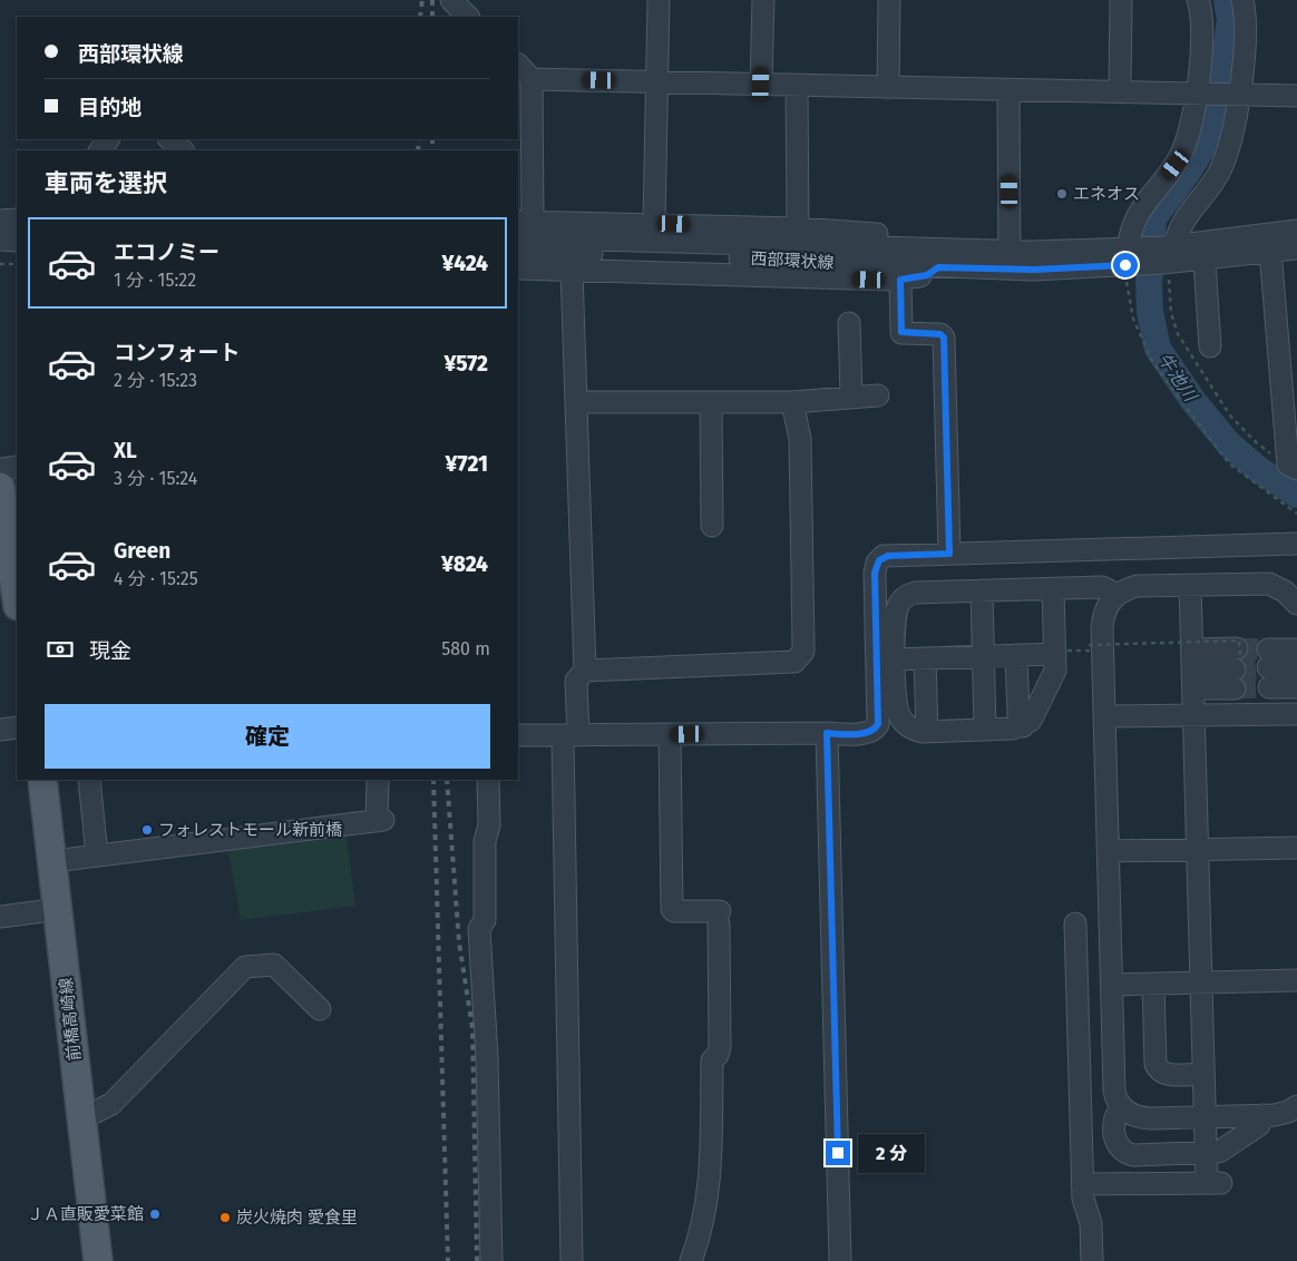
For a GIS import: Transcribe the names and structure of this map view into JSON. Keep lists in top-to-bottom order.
{
  "streets": {
    "main road": ["前橋高崎線"],
    "street": ["西部環状線"]
  },
  "water": ["牛池川"],
  "places": [
    "エネオス",
    "フォレストモール新前橋",
    "ＪＡ直販愛菜館",
    "炭火焼肉 愛食里"
  ],
  "page": {
    "banner": ["西部環状線", "目的地"],
    "heading": "車両を選択",
    "list": [
      {
        "name": "エコノミー",
        "note": "1 分 · 15:22",
        "value": "¥424"
      },
      {
        "name": "コンフォート",
        "note": "2 分 · 15:23",
        "value": "¥572"
      },
      {
        "name": "XL",
        "note": "3 分 · 15:24",
        "value": "¥721"
      },
      {
        "name": "Green",
        "note": "4 分 · 15:25",
        "value": "¥824"
      }
    ],
    "pay": ["現金", "580 m"],
    "buttons": "確定",
    "bubble": "2 分"
  }
}
